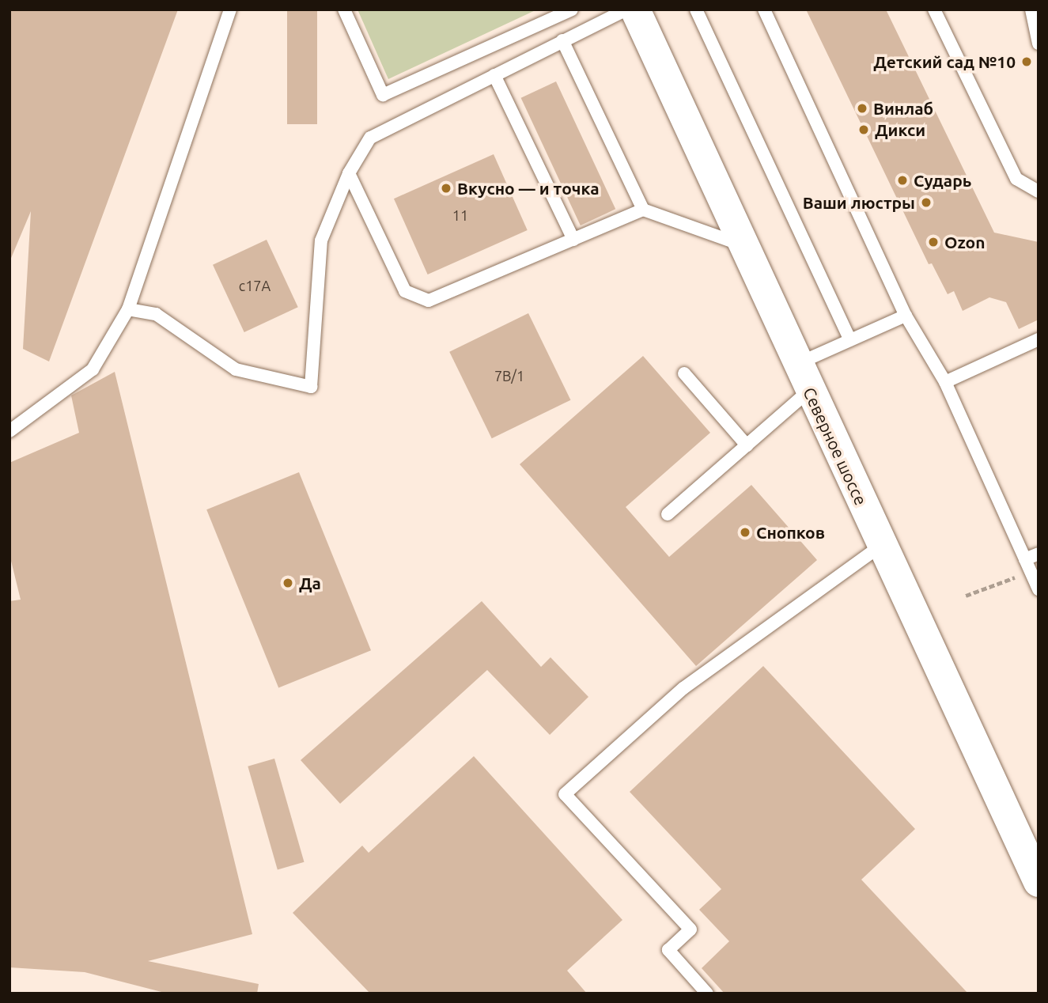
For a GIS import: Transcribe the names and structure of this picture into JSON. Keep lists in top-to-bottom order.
{
  "streets": {
    "main road": ["Северное шоссе"]
  },
  "places": [
    "Детский сад №10",
    "Винлаб",
    "Дикси",
    "Сударь",
    "Вкусно — и точка",
    "Ваши люстры",
    "Ozon",
    "Снопков",
    "Да"
  ],
  "house_numbers": ["11", "с17А", "7В/1"]
}
